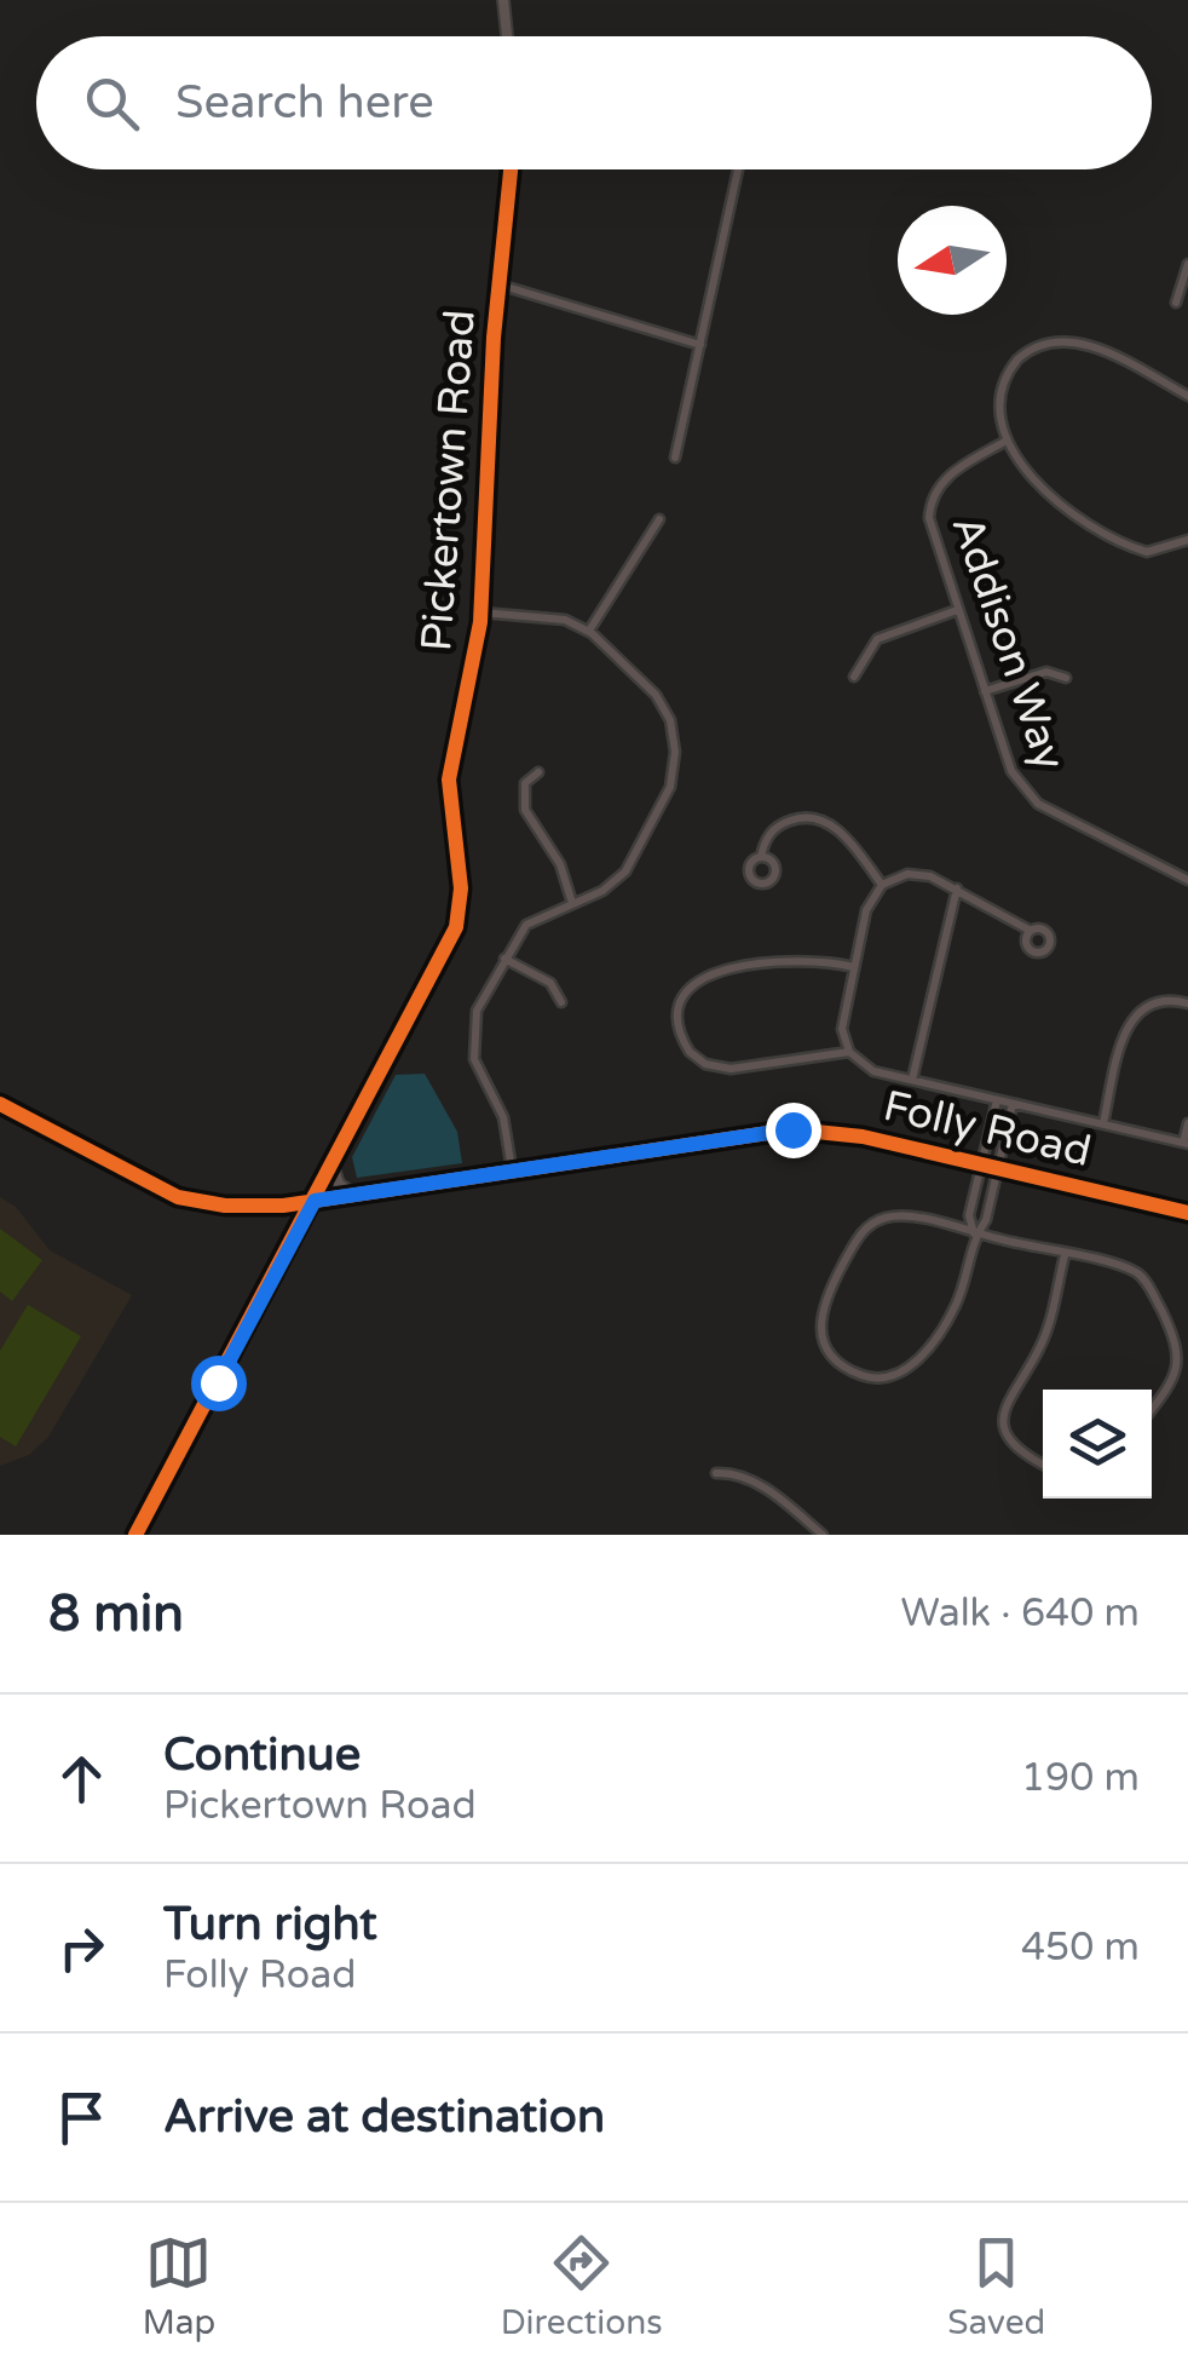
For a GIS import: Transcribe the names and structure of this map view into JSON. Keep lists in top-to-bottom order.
{
  "streets": {
    "street": ["Pickertown Road", "Addison Way", "Folly Road"]
  },
  "crossings": [
    ["Pickertown Road", "Folly Road"]
  ],
  "north": "left",
  "page": {
    "search": "Search here",
    "heading": ["8 min", "Walk · 640 m"],
    "list": [
      ["Continue", "Pickertown Road", "190 m"],
      ["Turn right", "Folly Road", "450 m"],
      "Arrive at destination"
    ],
    "nav": ["Map", "Directions", "Saved"]
  }
}
